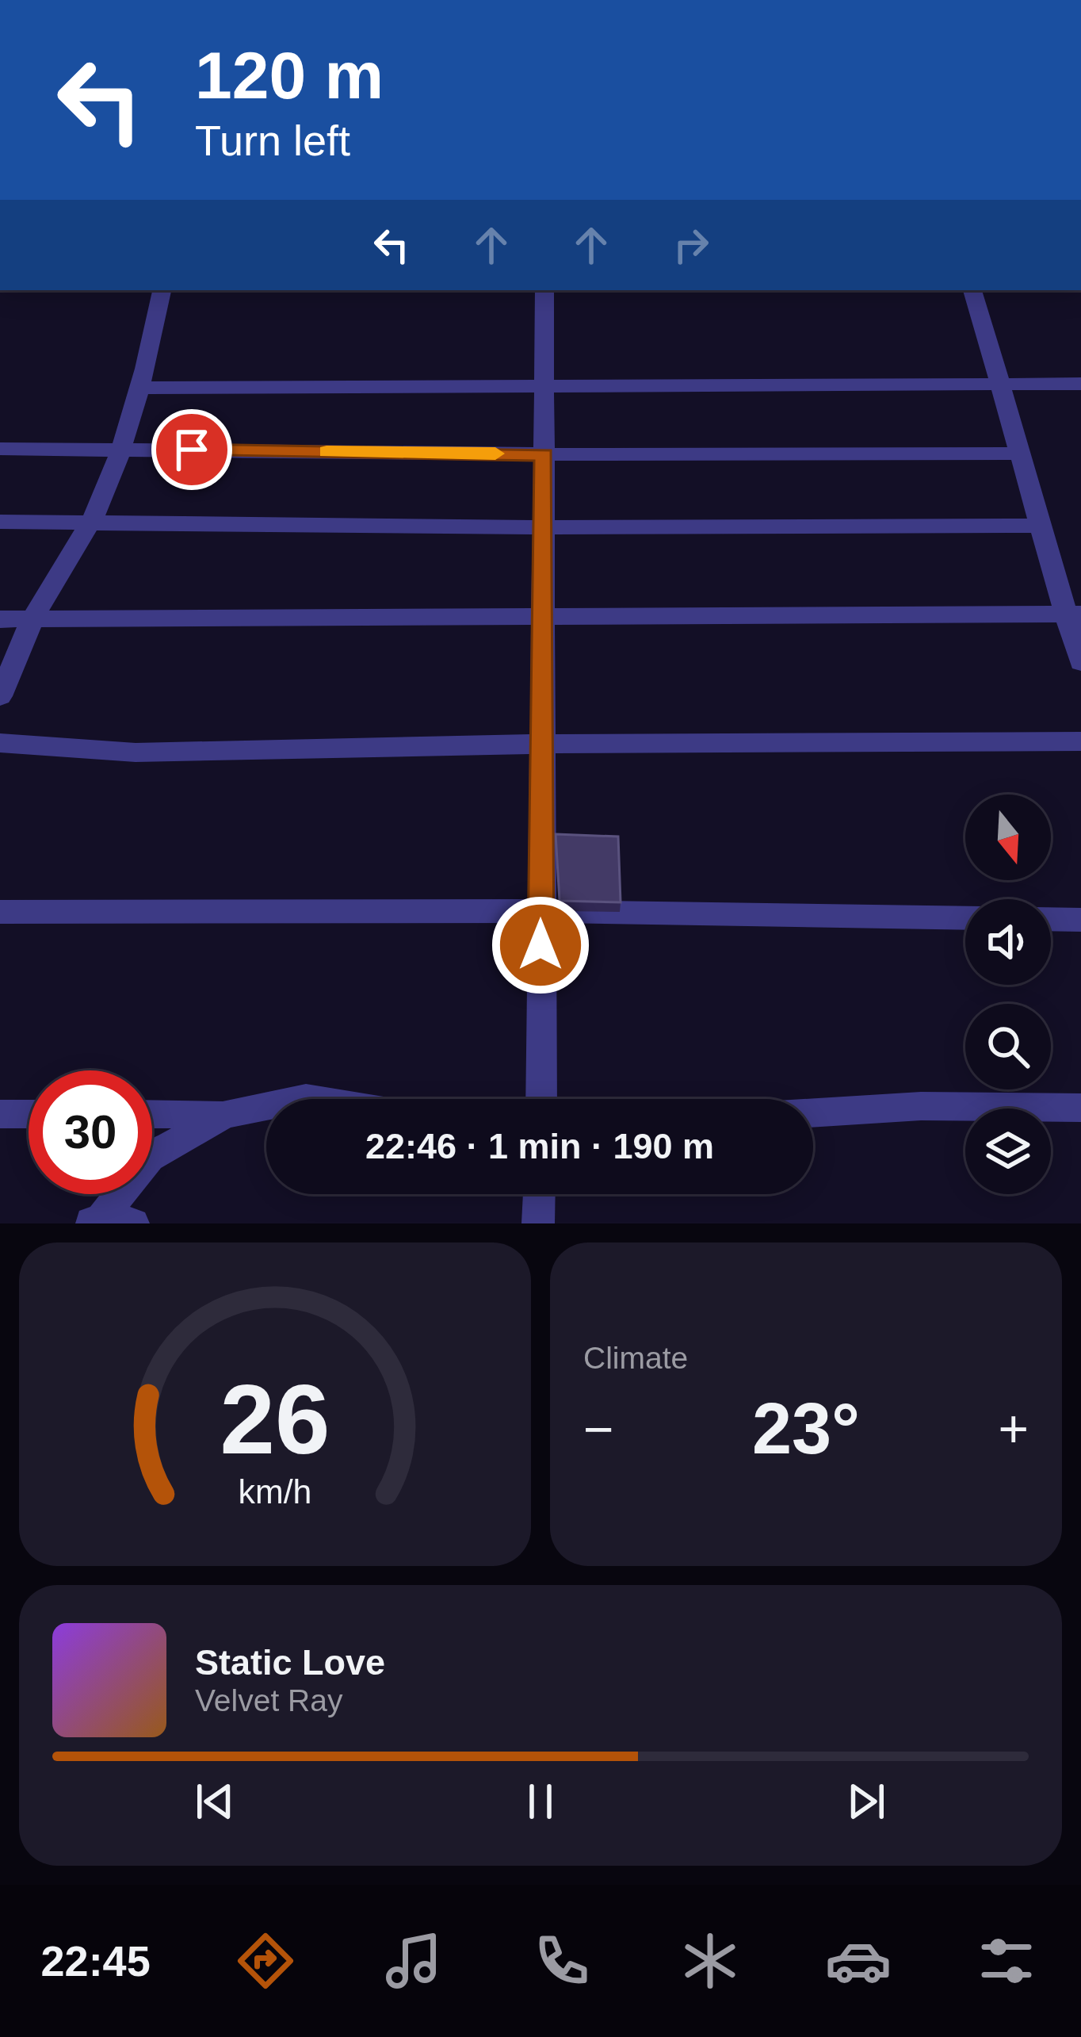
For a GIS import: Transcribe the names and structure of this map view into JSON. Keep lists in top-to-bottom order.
{
  "north": "bottom",
  "page": {
    "turn": ["120 m", "Turn left"],
    "limit": "30",
    "trip": "22:46 · 1 min · 190 m",
    "tile": "Climate",
    "heat": ["−", "23°", "+"],
    "song": ["Static Love", "Velvet Ray"],
    "tabs": "22:45",
    "gauge": ["26", "km/h"]
  }
}
